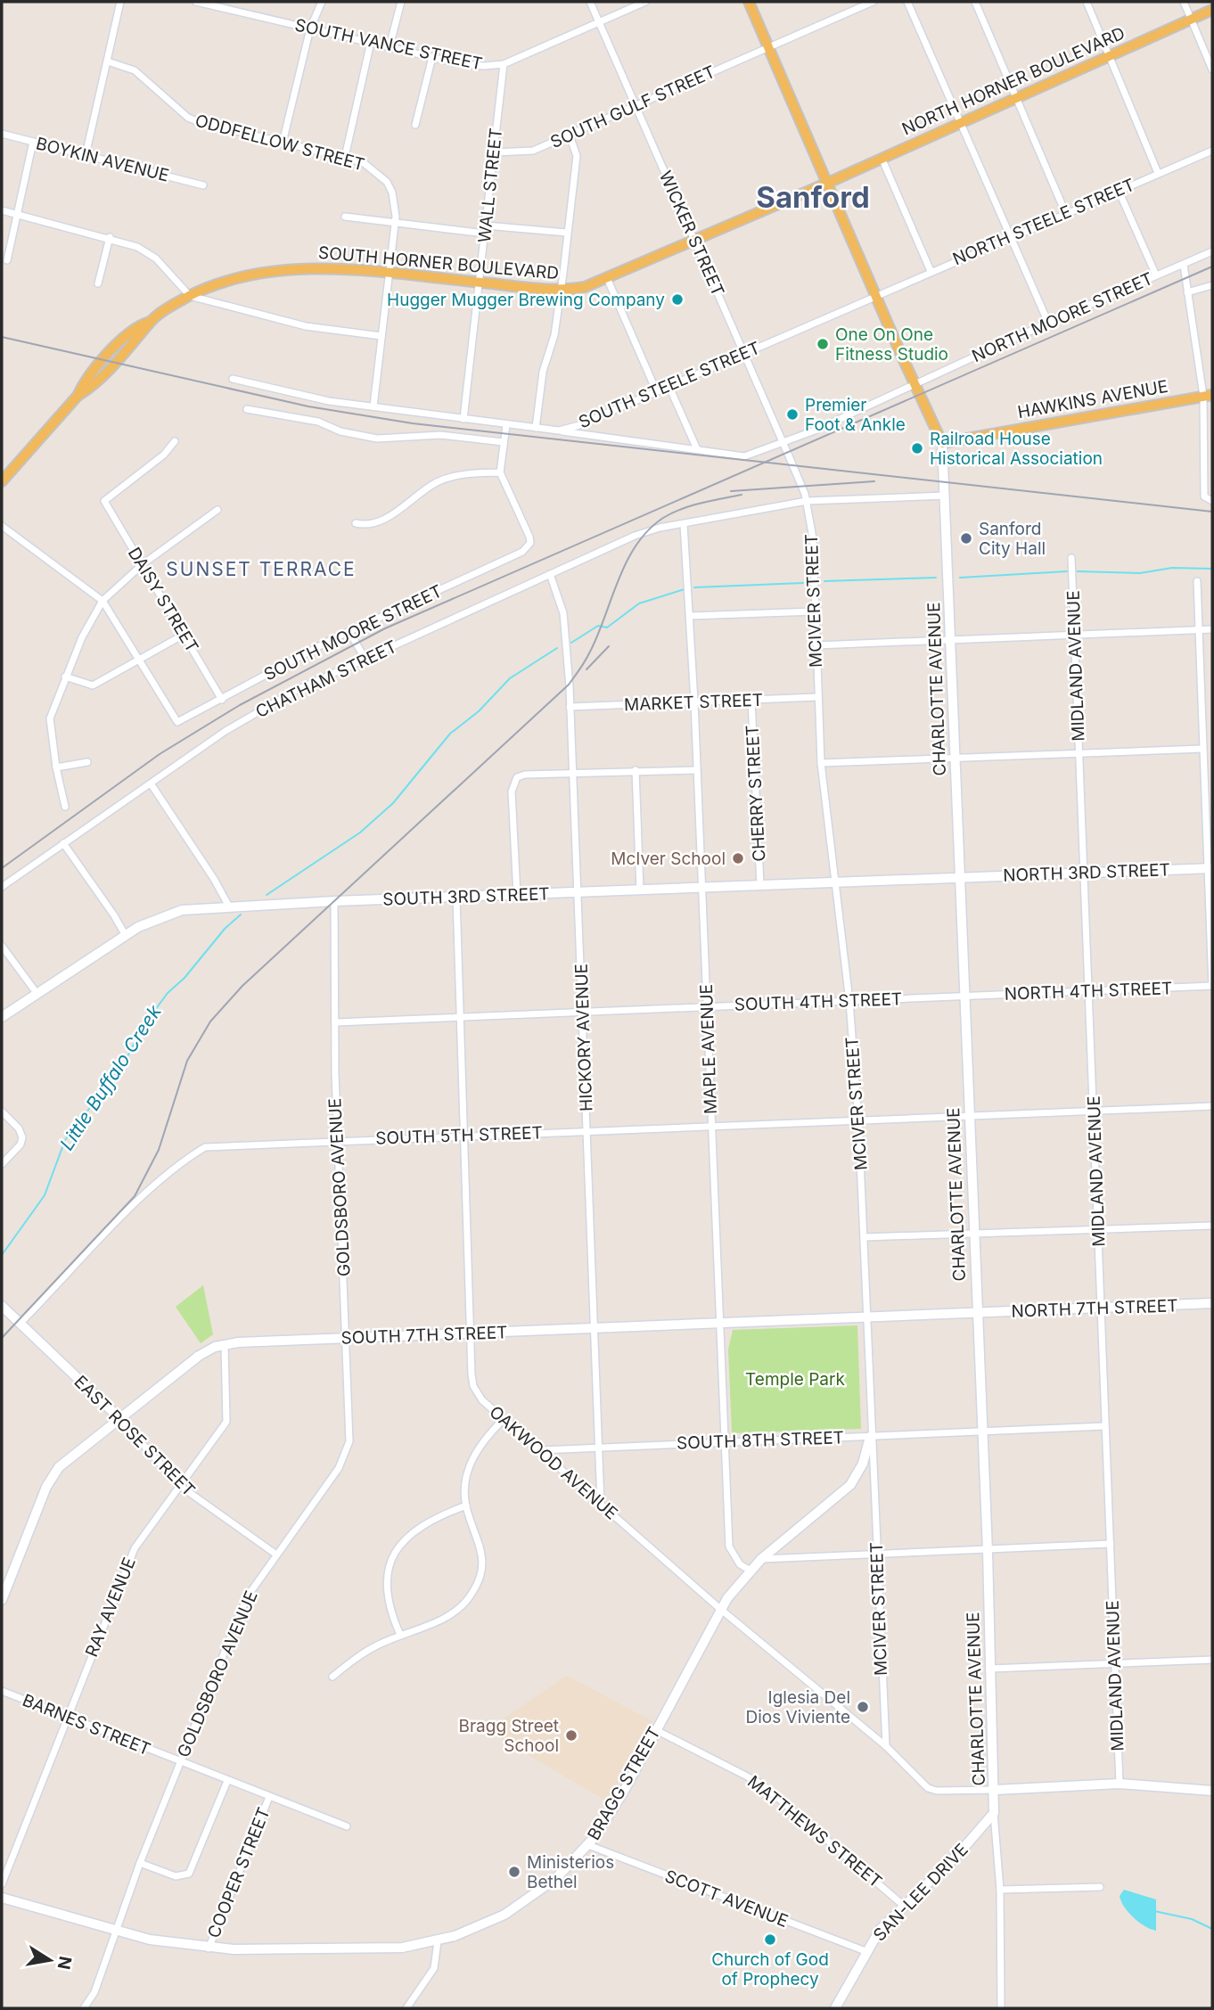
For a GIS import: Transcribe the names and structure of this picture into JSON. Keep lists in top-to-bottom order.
{
  "streets": {
    "main road": [
      "NORTH HORNER BOULEVARD",
      "SOUTH HORNER BOULEVARD",
      "HAWKINS AVENUE",
      "CHARLOTTE AVENUE"
    ],
    "street": [
      "SOUTH VANCE STREET",
      "SOUTH GULF STREET",
      "ODDFELLOW STREET",
      "BOYKIN AVENUE",
      "WALL STREET",
      "NORTH STEELE STREET",
      "WICKER STREET",
      "NORTH MOORE STREET",
      "SOUTH STEELE STREET",
      "DAISY STREET",
      "MCIVER STREET",
      "SOUTH MOORE STREET",
      "MIDLAND AVENUE",
      "CHATHAM STREET",
      "MARKET STREET",
      "CHERRY STREET",
      "NORTH 3RD STREET",
      "SOUTH 3RD STREET",
      "NORTH 4TH STREET",
      "SOUTH 4TH STREET",
      "HICKORY AVENUE",
      "MAPLE AVENUE",
      "SOUTH 5TH STREET",
      "GOLDSBORO AVENUE",
      "NORTH 7TH STREET",
      "SOUTH 7TH STREET",
      "EAST ROSE STREET",
      "SOUTH 8TH STREET",
      "OAKWOOD AVENUE",
      "RAY AVENUE",
      "BARNES STREET",
      "BRAGG STREET",
      "MATTHEWS STREET",
      "COOPER STREET",
      "SAN-LEE DRIVE",
      "SCOTT AVENUE"
    ]
  },
  "crossings": [
    ["SOUTH VANCE STREET", "WALL STREET"],
    ["SOUTH VANCE STREET", "WICKER STREET"],
    ["NORTH HORNER BOULEVARD", "SOUTH HORNER BOULEVARD"],
    ["NORTH HORNER BOULEVARD", "CHARLOTTE AVENUE"],
    ["SOUTH GULF STREET", "WALL STREET"],
    ["SOUTH GULF STREET", "WICKER STREET"],
    ["SOUTH GULF STREET", "CHARLOTTE AVENUE"],
    ["ODDFELLOW STREET", "SOUTH HORNER BOULEVARD"],
    ["ODDFELLOW STREET", "SOUTH STEELE STREET"],
    ["WALL STREET", "SOUTH HORNER BOULEVARD"],
    ["WALL STREET", "SOUTH STEELE STREET"],
    ["NORTH STEELE STREET", "SOUTH STEELE STREET"],
    ["NORTH STEELE STREET", "CHARLOTTE AVENUE"],
    ["WICKER STREET", "SOUTH HORNER BOULEVARD"],
    ["WICKER STREET", "SOUTH STEELE STREET"],
    ["WICKER STREET", "MCIVER STREET"],
    ["SOUTH HORNER BOULEVARD", "CHARLOTTE AVENUE"],
    ["NORTH MOORE STREET", "CHARLOTTE AVENUE"],
    ["SOUTH STEELE STREET", "CHARLOTTE AVENUE"],
    ["HAWKINS AVENUE", "CHARLOTTE AVENUE"],
    ["DAISY STREET", "SOUTH MOORE STREET"],
    ["MCIVER STREET", "CHATHAM STREET"],
    ["MCIVER STREET", "MARKET STREET"],
    ["MCIVER STREET", "SOUTH 3RD STREET"],
    ["MCIVER STREET", "SOUTH 4TH STREET"],
    ["MCIVER STREET", "SOUTH 5TH STREET"],
    ["MCIVER STREET", "SOUTH 7TH STREET"],
    ["MCIVER STREET", "SOUTH 8TH STREET"],
    ["MCIVER STREET", "OAKWOOD AVENUE"],
    ["MCIVER STREET", "BRAGG STREET"],
    ["MIDLAND AVENUE", "NORTH 3RD STREET"],
    ["MIDLAND AVENUE", "NORTH 4TH STREET"],
    ["MIDLAND AVENUE", "SOUTH 5TH STREET"],
    ["MIDLAND AVENUE", "NORTH 7TH STREET"],
    ["MIDLAND AVENUE", "SOUTH 8TH STREET"],
    ["CHATHAM STREET", "CHARLOTTE AVENUE"],
    ["CHATHAM STREET", "HICKORY AVENUE"],
    ["CHATHAM STREET", "MAPLE AVENUE"],
    ["CHARLOTTE AVENUE", "NORTH 3RD STREET"],
    ["CHARLOTTE AVENUE", "SOUTH 3RD STREET"],
    ["CHARLOTTE AVENUE", "NORTH 4TH STREET"],
    ["CHARLOTTE AVENUE", "SOUTH 4TH STREET"],
    ["CHARLOTTE AVENUE", "SOUTH 5TH STREET"],
    ["CHARLOTTE AVENUE", "NORTH 7TH STREET"],
    ["CHARLOTTE AVENUE", "SOUTH 7TH STREET"],
    ["CHARLOTTE AVENUE", "SOUTH 8TH STREET"],
    ["CHARLOTTE AVENUE", "OAKWOOD AVENUE"],
    ["CHARLOTTE AVENUE", "SAN-LEE DRIVE"],
    ["MARKET STREET", "CHERRY STREET"],
    ["MARKET STREET", "HICKORY AVENUE"],
    ["MARKET STREET", "MAPLE AVENUE"],
    ["CHERRY STREET", "SOUTH 3RD STREET"],
    ["NORTH 3RD STREET", "SOUTH 3RD STREET"],
    ["SOUTH 3RD STREET", "HICKORY AVENUE"],
    ["SOUTH 3RD STREET", "MAPLE AVENUE"],
    ["SOUTH 3RD STREET", "GOLDSBORO AVENUE"],
    ["SOUTH 3RD STREET", "OAKWOOD AVENUE"],
    ["NORTH 4TH STREET", "SOUTH 4TH STREET"],
    ["SOUTH 4TH STREET", "HICKORY AVENUE"],
    ["SOUTH 4TH STREET", "MAPLE AVENUE"],
    ["SOUTH 4TH STREET", "GOLDSBORO AVENUE"],
    ["SOUTH 4TH STREET", "OAKWOOD AVENUE"],
    ["HICKORY AVENUE", "SOUTH 5TH STREET"],
    ["HICKORY AVENUE", "SOUTH 7TH STREET"],
    ["HICKORY AVENUE", "SOUTH 8TH STREET"],
    ["HICKORY AVENUE", "OAKWOOD AVENUE"],
    ["MAPLE AVENUE", "SOUTH 5TH STREET"],
    ["MAPLE AVENUE", "SOUTH 7TH STREET"],
    ["MAPLE AVENUE", "SOUTH 8TH STREET"],
    ["MAPLE AVENUE", "BRAGG STREET"],
    ["SOUTH 5TH STREET", "GOLDSBORO AVENUE"],
    ["SOUTH 5TH STREET", "EAST ROSE STREET"],
    ["SOUTH 5TH STREET", "OAKWOOD AVENUE"],
    ["GOLDSBORO AVENUE", "SOUTH 7TH STREET"],
    ["GOLDSBORO AVENUE", "EAST ROSE STREET"],
    ["GOLDSBORO AVENUE", "BARNES STREET"],
    ["GOLDSBORO AVENUE", "BRAGG STREET"],
    ["NORTH 7TH STREET", "SOUTH 7TH STREET"],
    ["SOUTH 7TH STREET", "EAST ROSE STREET"],
    ["SOUTH 7TH STREET", "OAKWOOD AVENUE"],
    ["SOUTH 7TH STREET", "RAY AVENUE"],
    ["EAST ROSE STREET", "RAY AVENUE"],
    ["SOUTH 8TH STREET", "OAKWOOD AVENUE"],
    ["SOUTH 8TH STREET", "BRAGG STREET"],
    ["OAKWOOD AVENUE", "BRAGG STREET"],
    ["RAY AVENUE", "BARNES STREET"],
    ["BARNES STREET", "COOPER STREET"],
    ["BRAGG STREET", "MATTHEWS STREET"],
    ["BRAGG STREET", "COOPER STREET"],
    ["BRAGG STREET", "SCOTT AVENUE"],
    ["MATTHEWS STREET", "SAN-LEE DRIVE"],
    ["SAN-LEE DRIVE", "SCOTT AVENUE"]
  ],
  "districts": ["Sanford", "SUNSET TERRACE"],
  "water": ["Little Buffalo Creek"],
  "parks": ["Temple Park"],
  "places": [
    "Hugger Mugger Brewing Company",
    "One On One Fitness Studio",
    "Premier Foot & Ankle",
    "Railroad House Historical Association",
    "Sanford City Hall",
    "McIver School",
    "Iglesia Del Dios Viviente",
    "Bragg Street School",
    "Ministerios Bethel",
    "Church of God of Prophecy"
  ],
  "north": "right"
}
